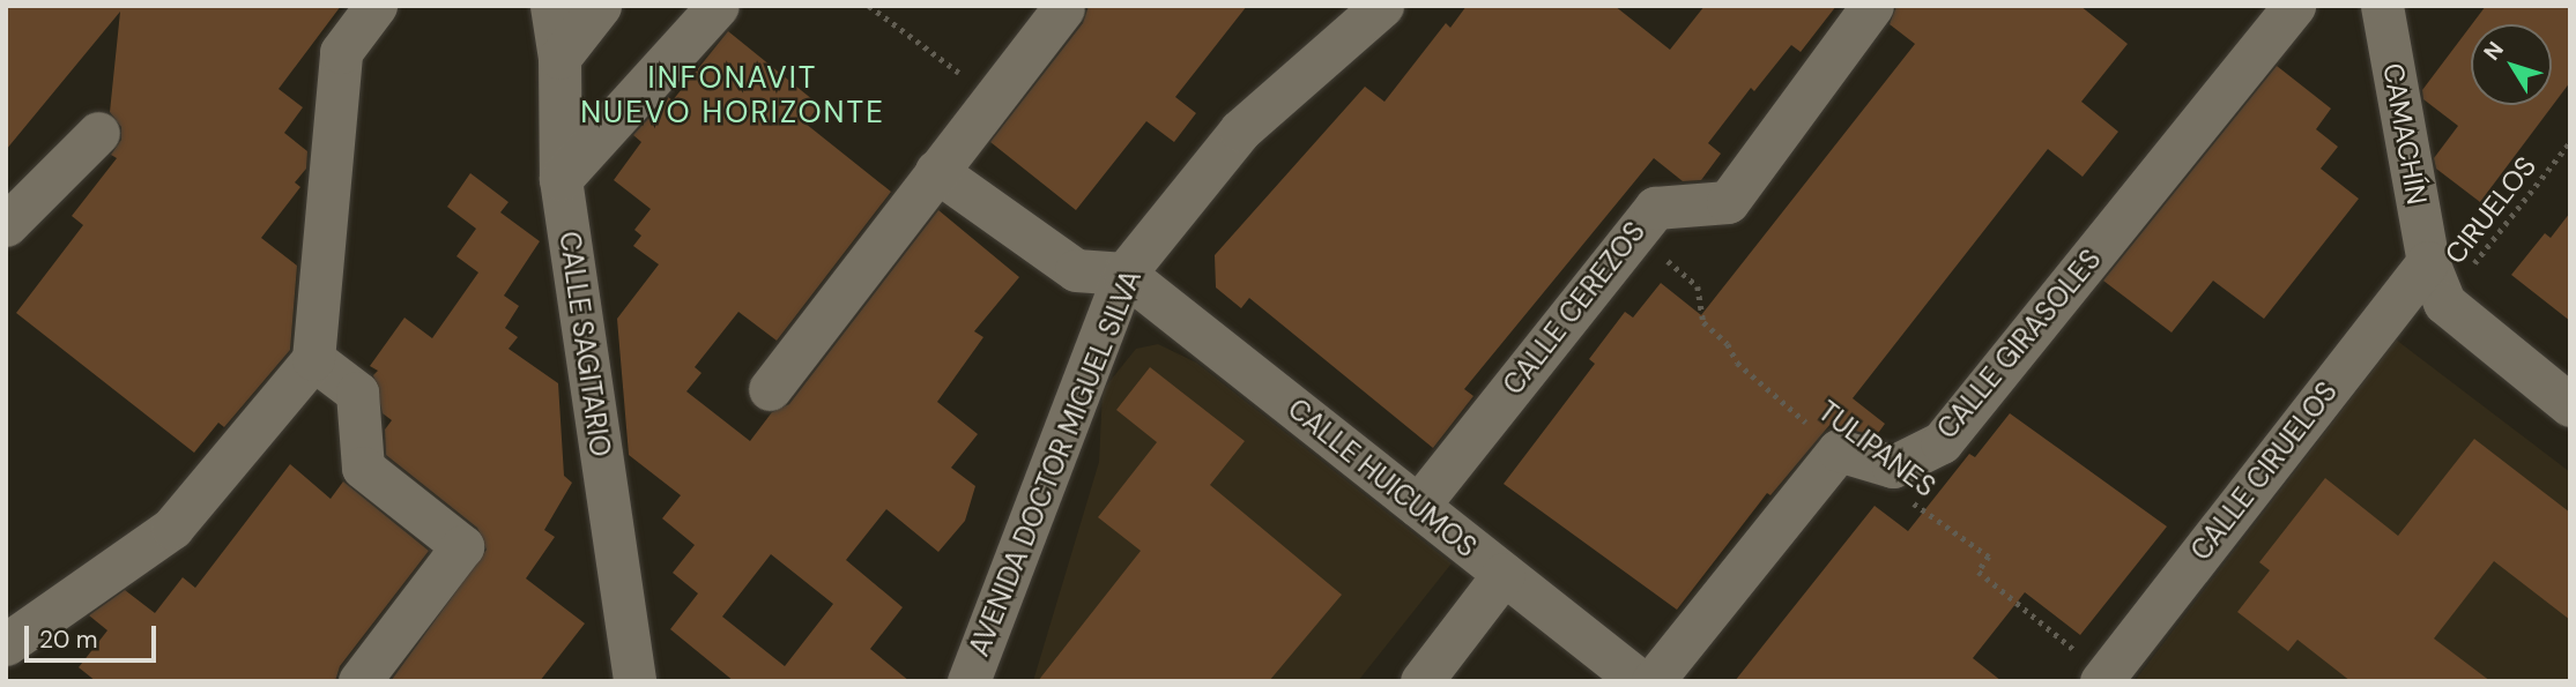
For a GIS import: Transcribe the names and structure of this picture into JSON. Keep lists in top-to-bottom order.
{
  "streets": {
    "street": [
      "CAMACHÍN",
      "CALLE CEREZOS",
      "CALLE SAGITARIO",
      "CALLE GIRASOLES",
      "AVENIDA DOCTOR MIGUEL SILVA",
      "CALLE CIRUELOS",
      "CALLE HUICUMOS"
    ],
    "path": ["CIRUELOS", "TULIPANES"]
  },
  "crossings": [
    ["CAMACHÍN", "CIRUELOS"],
    ["CAMACHÍN", "CALLE CIRUELOS"],
    ["CALLE CEREZOS", "TULIPANES"],
    ["CALLE CEREZOS", "CALLE HUICUMOS"],
    ["CALLE GIRASOLES", "TULIPANES"],
    ["TULIPANES", "CALLE CIRUELOS"],
    ["AVENIDA DOCTOR MIGUEL SILVA", "CALLE HUICUMOS"]
  ],
  "districts": ["INFONAVIT NUEVO HORIZONTE"],
  "scale_bar": "20 m",
  "north": "top left"
}
